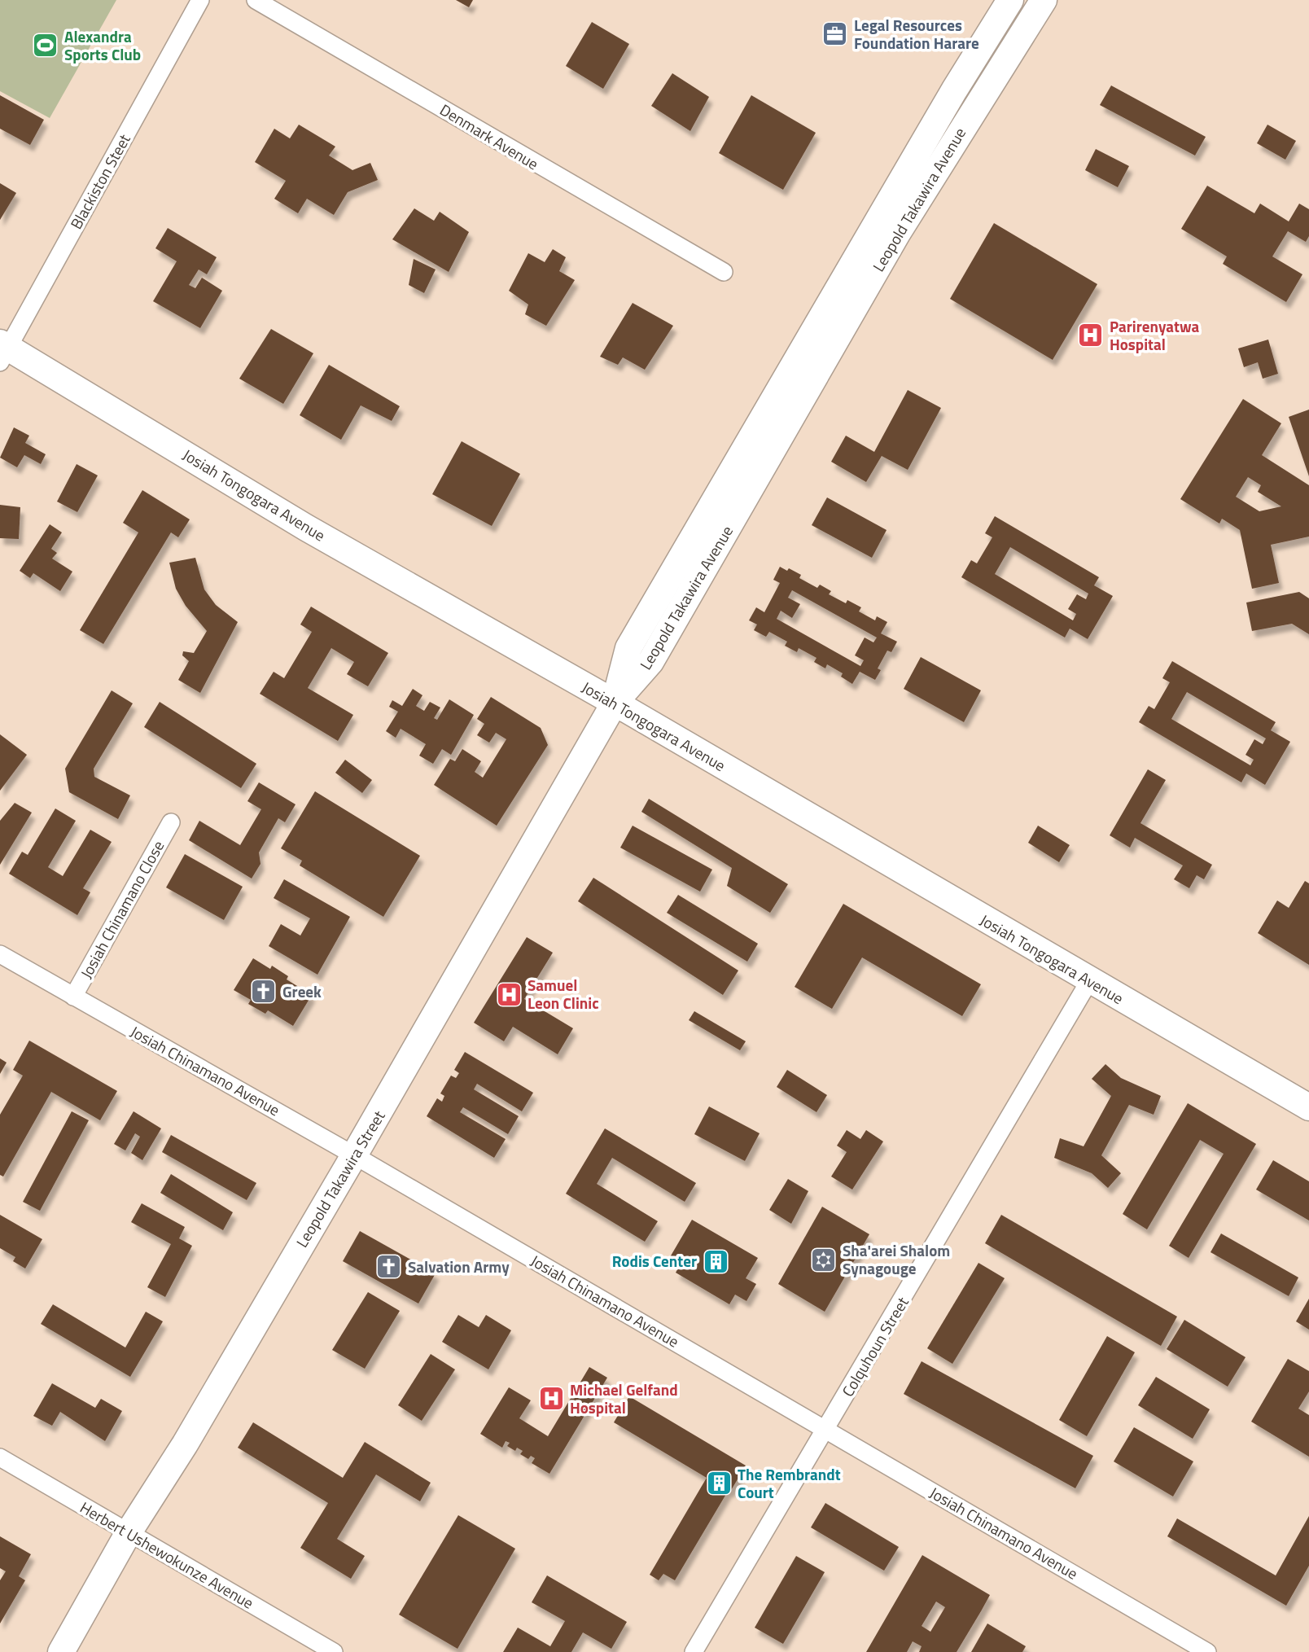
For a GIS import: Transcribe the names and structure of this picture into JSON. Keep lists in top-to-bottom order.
{
  "streets": {
    "main road": ["Leopold Takawira Avenue", "Josiah Tongogara Avenue", "Leopold Takawira Street"],
    "street": [
      "Denmark Avenue",
      "Blackiston Steet",
      "Josiah Chinamano Close",
      "Josiah Chinamano Avenue",
      "Colquhoun Street",
      "Herbert Ushewokunze Avenue"
    ]
  },
  "crossings": [
    ["Blackiston Steet", "Josiah Tongogara Avenue"],
    ["Leopold Takawira Avenue", "Josiah Tongogara Avenue"],
    ["Leopold Takawira Avenue", "Leopold Takawira Street"],
    ["Josiah Tongogara Avenue", "Leopold Takawira Street"],
    ["Josiah Tongogara Avenue", "Colquhoun Street"],
    ["Josiah Chinamano Close", "Josiah Chinamano Avenue"],
    ["Josiah Chinamano Avenue", "Leopold Takawira Street"],
    ["Josiah Chinamano Avenue", "Colquhoun Street"],
    ["Leopold Takawira Street", "Herbert Ushewokunze Avenue"]
  ],
  "places": {
    "office": ["Legal Resources Foundation Harare"],
    "sports": ["Alexandra Sports Club"],
    "hospital": ["Parirenyatwa Hospital", "Samuel Leon Clinic", "Michael Gelfand Hospital"],
    "church": ["Greek", "Salvation Army"],
    "synagogue": ["Sha'arei Shalom Synagouge"],
    "building": ["Rodis Center", "The Rembrandt Court"]
  }
}
